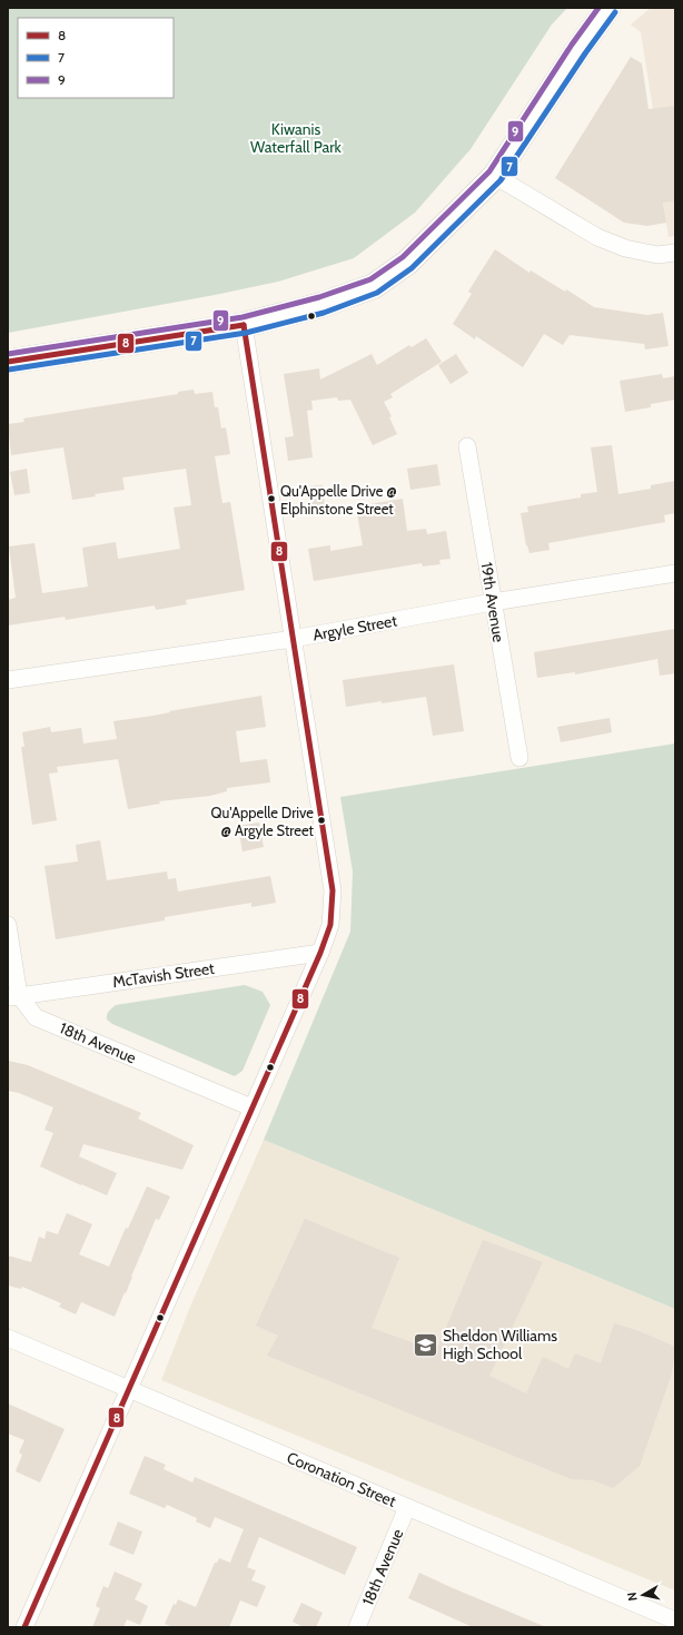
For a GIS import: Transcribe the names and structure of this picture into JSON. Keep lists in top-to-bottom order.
{
  "streets": {
    "street": [
      "19th Avenue",
      "Argyle Street",
      "McTavish Street",
      "18th Avenue",
      "Coronation Street"
    ]
  },
  "crossings": [
    ["19th Avenue", "Argyle Street"],
    ["McTavish Street", "18th Avenue"],
    ["18th Avenue", "Coronation Street"]
  ],
  "parks": ["Kiwanis Waterfall Park"],
  "places": {
    "other": ["Qu'Appelle Drive @ Elphinstone Street", "Qu'Appelle Drive @ Argyle Street"],
    "school or university": ["Sheldon Williams High School"]
  },
  "lines": ["transit line 9", "transit line 7", "transit line 8"],
  "legend": ["8", "7", "9"],
  "north": "left"
}
